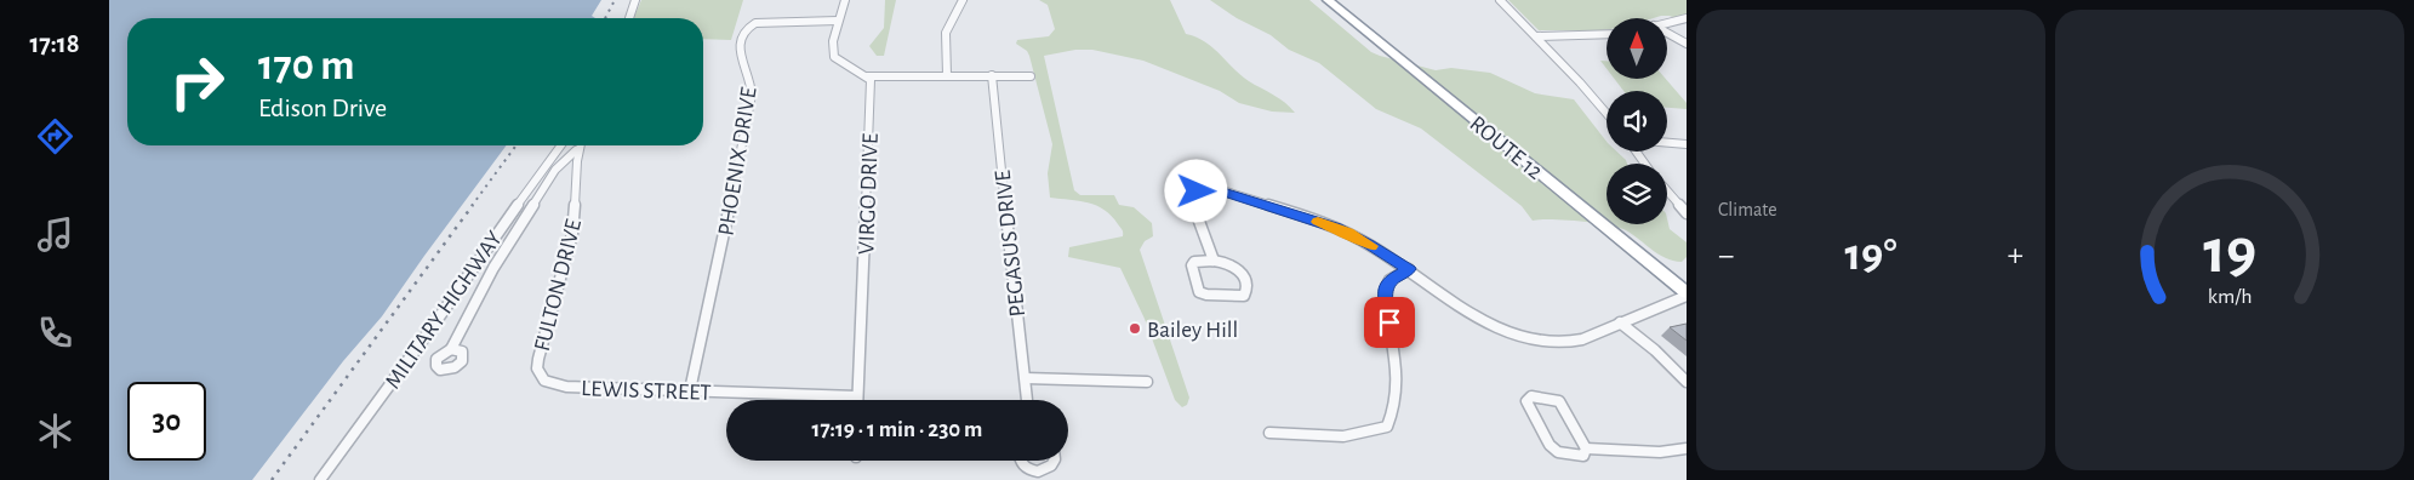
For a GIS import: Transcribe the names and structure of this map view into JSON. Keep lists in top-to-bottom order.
{
  "streets": {
    "highway": ["ROUTE 12"],
    "street": [
      "PHOENIX DRIVE",
      "VIRGO DRIVE",
      "PEGASUS DRIVE",
      "FULTON DRIVE",
      "MILITARY HIGHWAY",
      "LEWIS STREET"
    ]
  },
  "crossings": [
    ["PHOENIX DRIVE", "LEWIS STREET"],
    ["VIRGO DRIVE", "LEWIS STREET"],
    ["FULTON DRIVE", "LEWIS STREET"]
  ],
  "places": ["Bailey Hill"],
  "north": "top",
  "page": {
    "tabs": "17:18",
    "tile": "Climate",
    "turn": ["170 m", "Edison Drive"],
    "heat": ["−", "19°", "+"],
    "limit": "30",
    "trip": "17:19 · 1 min · 230 m",
    "gauge": ["19", "km/h"]
  }
}
